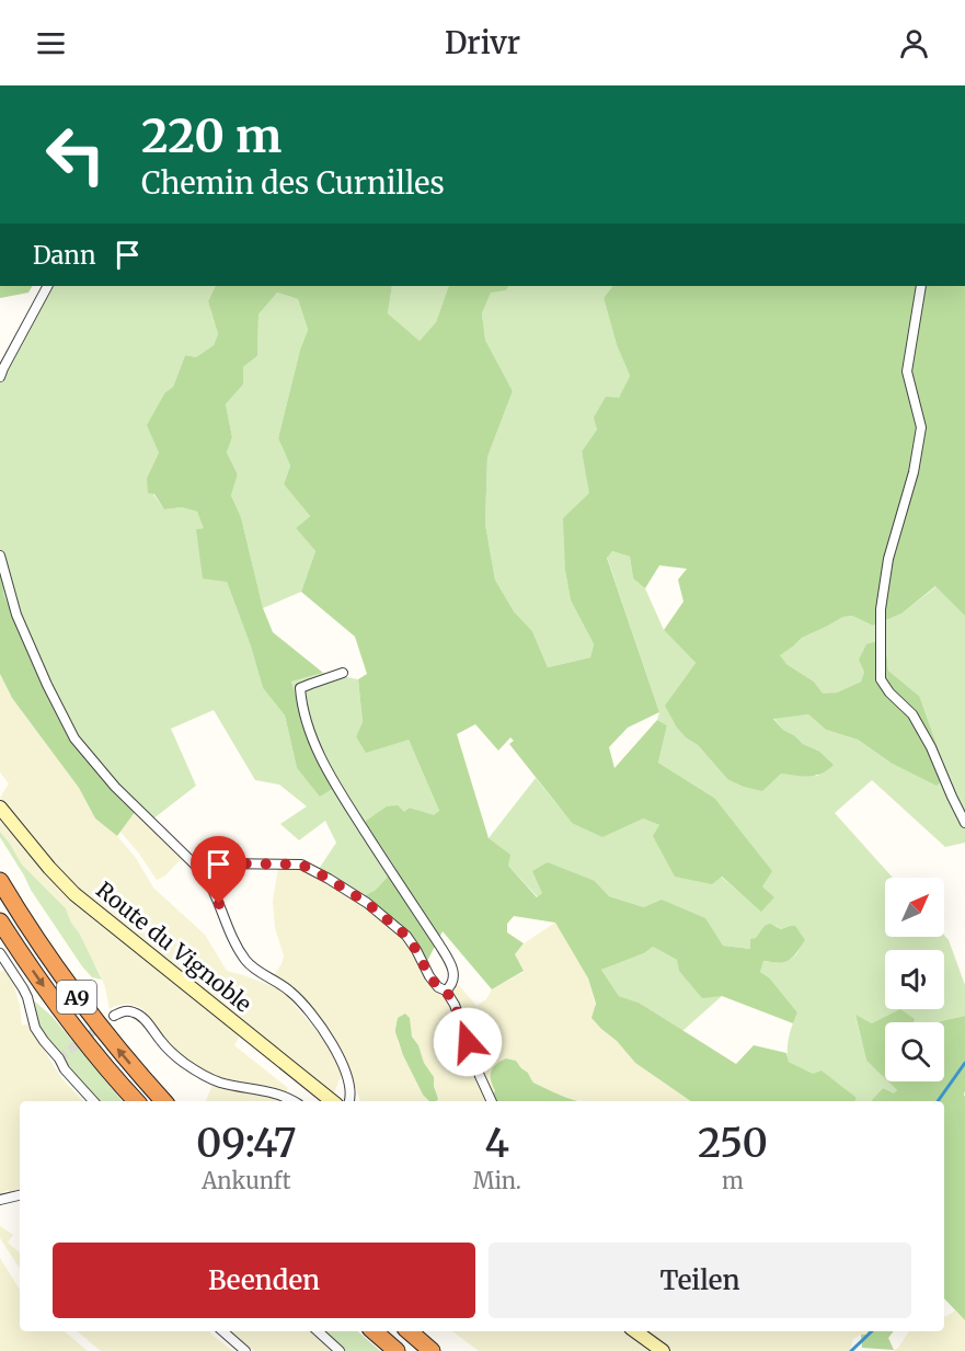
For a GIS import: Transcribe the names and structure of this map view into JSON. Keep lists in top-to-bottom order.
{
  "streets": {
    "highway": ["A9"],
    "street": ["Route du Vignoble"]
  },
  "north": "top right",
  "page": {
    "header": "Drivr",
    "turn": ["220 m", "Chemin des Curnilles"],
    "then": "Dann",
    "eta": [
      "09:47",
      "Ankunft",
      "4",
      "Min.",
      "250",
      "m"
    ],
    "buttons": ["Beenden", "Teilen"]
  }
}
